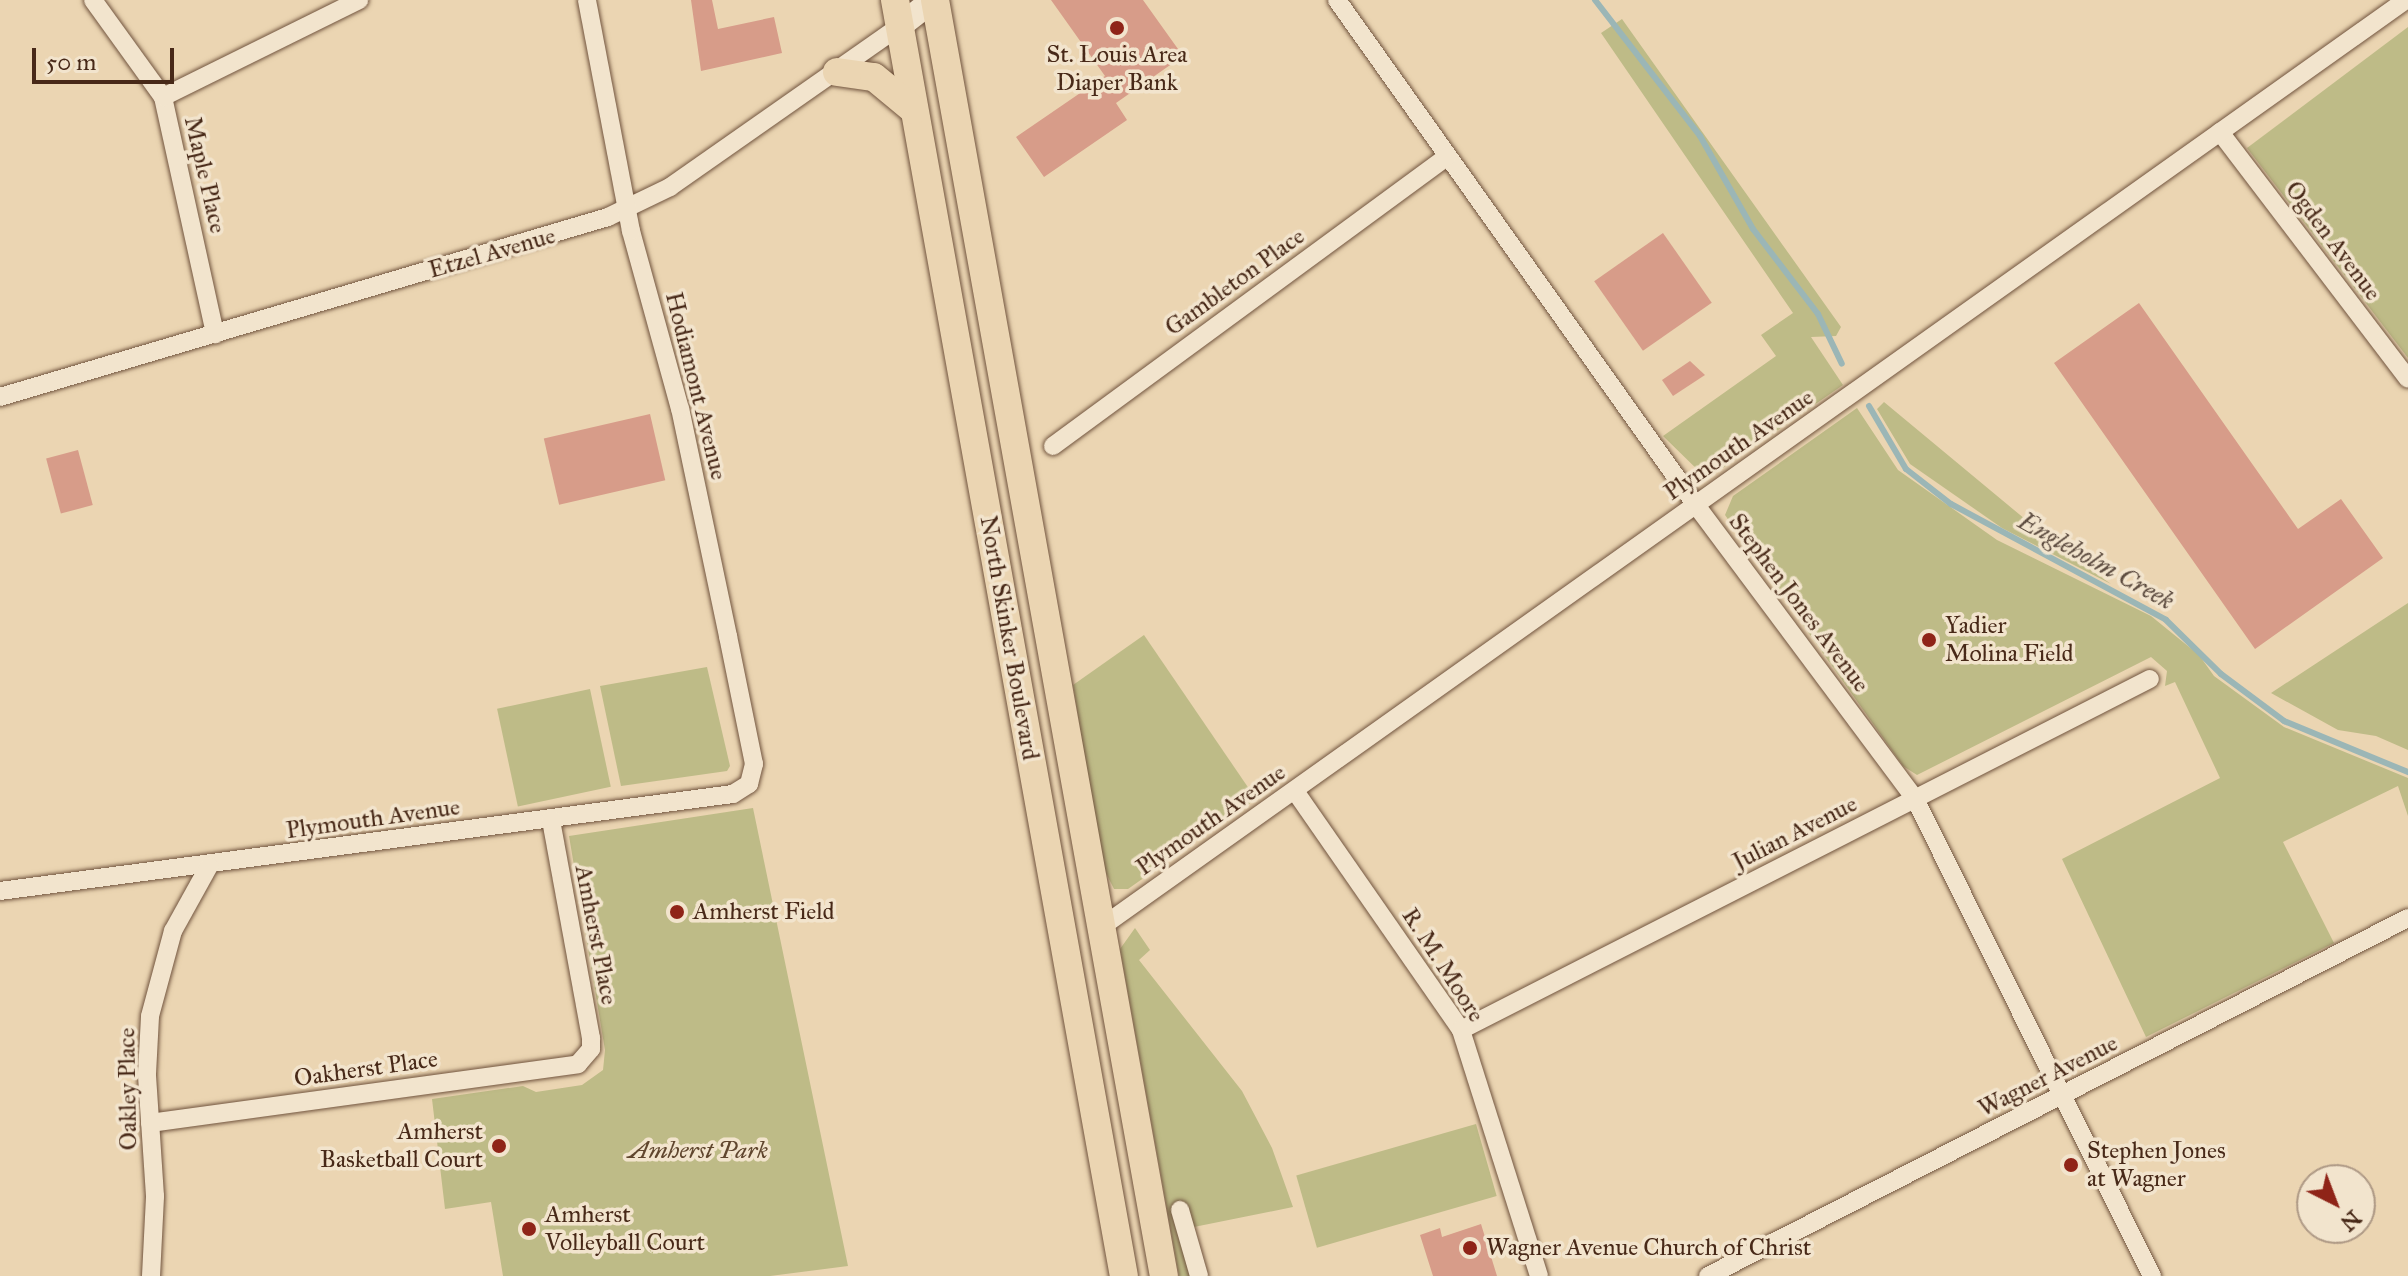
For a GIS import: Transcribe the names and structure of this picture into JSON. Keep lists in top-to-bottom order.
{
  "streets": {
    "main road": ["North Skinker Boulevard"],
    "street": [
      "Maple Place",
      "Ogden Avenue",
      "Etzel Avenue",
      "Gambleton Place",
      "Hodiamont Avenue",
      "Plymouth Avenue",
      "Stephen Jones Avenue",
      "Julian Avenue",
      "Amherst Place",
      "R. M. Moore",
      "Oakherst Place",
      "Wagner Avenue",
      "Oakley Place"
    ]
  },
  "crossings": [
    ["Maple Place", "Etzel Avenue"],
    ["Ogden Avenue", "Plymouth Avenue"],
    ["Etzel Avenue", "Hodiamont Avenue"],
    ["Etzel Avenue", "North Skinker Boulevard"],
    ["Gambleton Place", "Stephen Jones Avenue"],
    ["Hodiamont Avenue", "Plymouth Avenue"],
    ["Plymouth Avenue", "Stephen Jones Avenue"],
    ["Plymouth Avenue", "North Skinker Boulevard"],
    ["Plymouth Avenue", "Amherst Place"],
    ["Plymouth Avenue", "R. M. Moore"],
    ["Plymouth Avenue", "Oakley Place"],
    ["Stephen Jones Avenue", "Julian Avenue"],
    ["Stephen Jones Avenue", "Wagner Avenue"],
    ["Julian Avenue", "R. M. Moore"],
    ["Amherst Place", "Oakherst Place"],
    ["Oakherst Place", "Oakley Place"]
  ],
  "water": ["Engleholm Creek"],
  "parks": ["Amherst Park"],
  "places": [
    "St. Louis Area Diaper Bank",
    "Yadier Molina Field",
    "Amherst Field",
    "Amherst Basketball Court",
    "Stephen Jones at Wagner",
    "Amherst Volleyball Court",
    "Wagner Avenue Church of Christ"
  ],
  "scale_bar": "50 m",
  "north": "bottom right"
}
